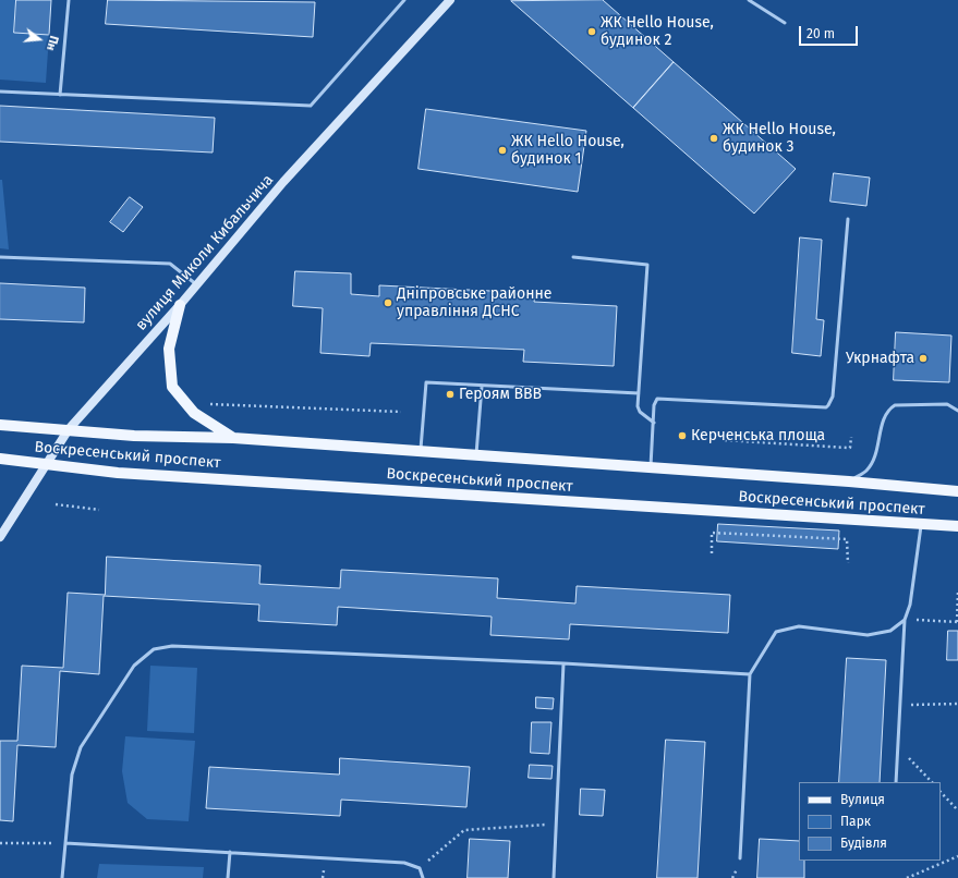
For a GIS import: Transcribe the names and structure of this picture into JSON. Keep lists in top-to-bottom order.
{
  "streets": {
    "main road": ["Воскресенський проспект"],
    "street": ["вулиця Миколи Кибальчича"]
  },
  "crossings": [
    ["вулиця Миколи Кибальчича", "Воскресенський проспект"]
  ],
  "places": [
    "ЖК Hello House, будинок 2",
    "ЖК Hello House, будинок 3",
    "ЖК Hello House, будинок 1",
    "Дніпровське районне управління ДСНС",
    "Укрнафта",
    "Героям ВВВ",
    "Керченська площа"
  ],
  "legend": ["Вулиця", "Парк", "Будівля"],
  "scale_bar": "20 m",
  "north": "right"
}
